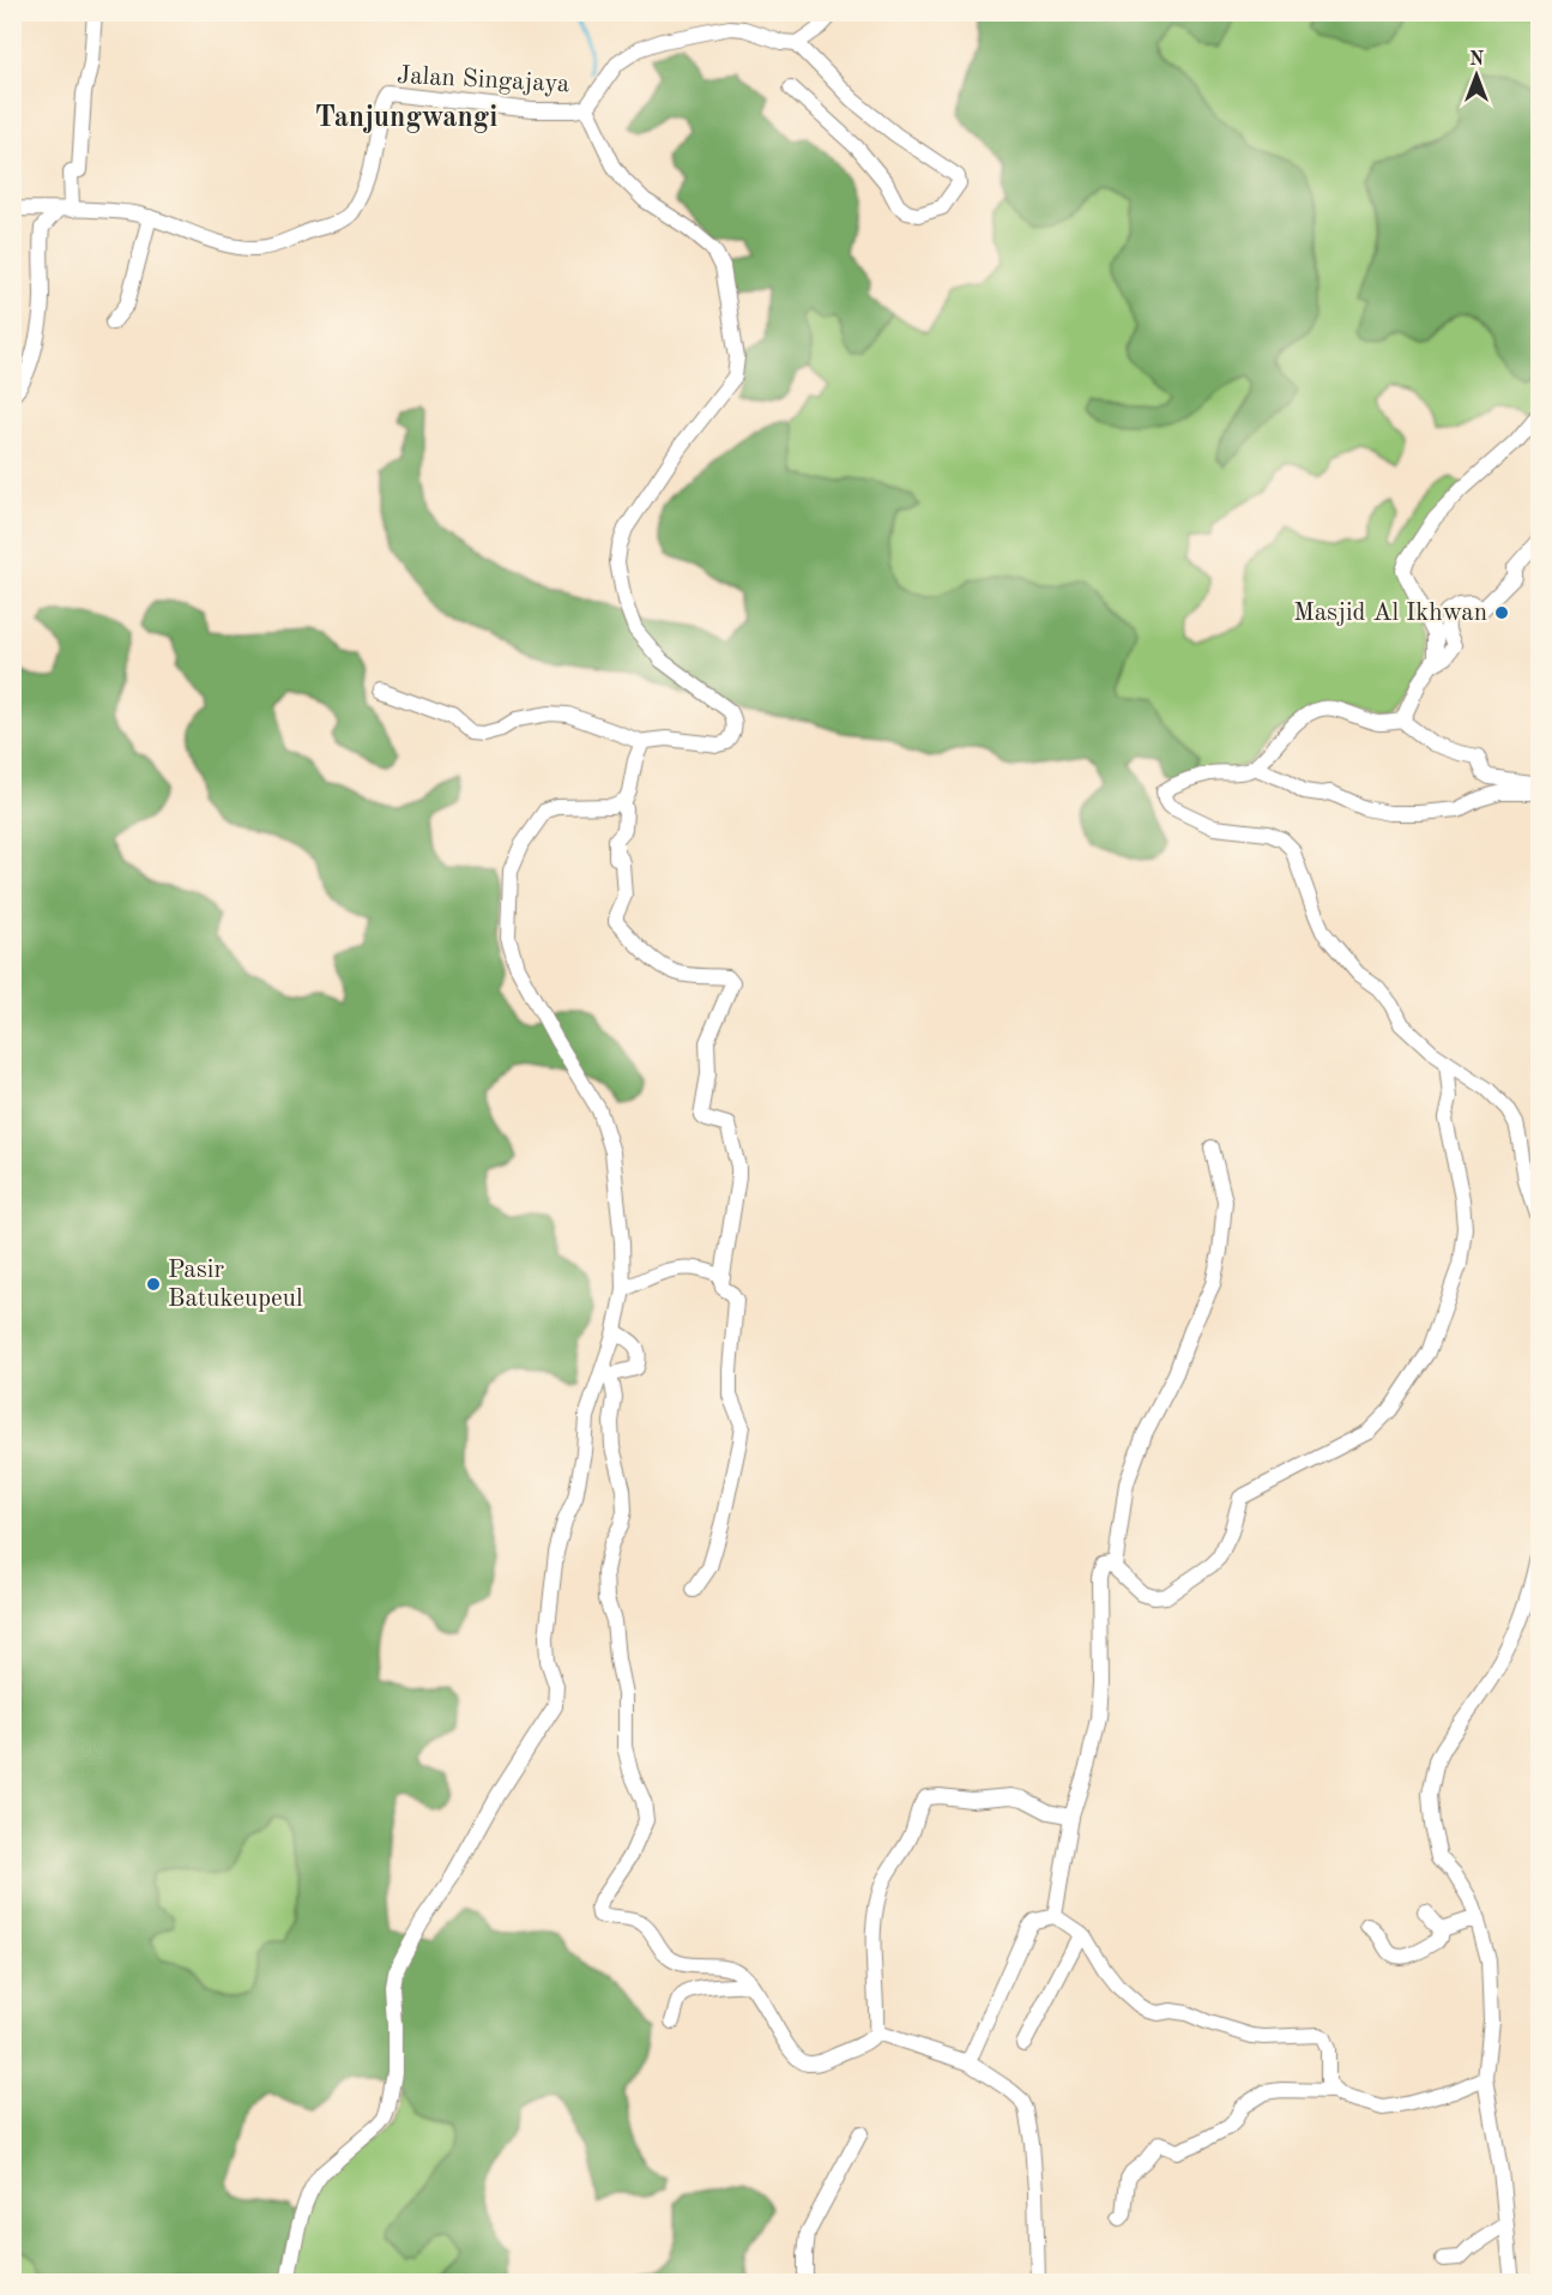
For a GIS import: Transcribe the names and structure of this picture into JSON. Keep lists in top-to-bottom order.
{
  "streets": {
    "street": ["Jalan Singajaya"]
  },
  "districts": ["Tanjungwangi"],
  "places": ["Masjid Al Ikhwan", "Pasir Batukeupeul"],
  "north": "top"
}
